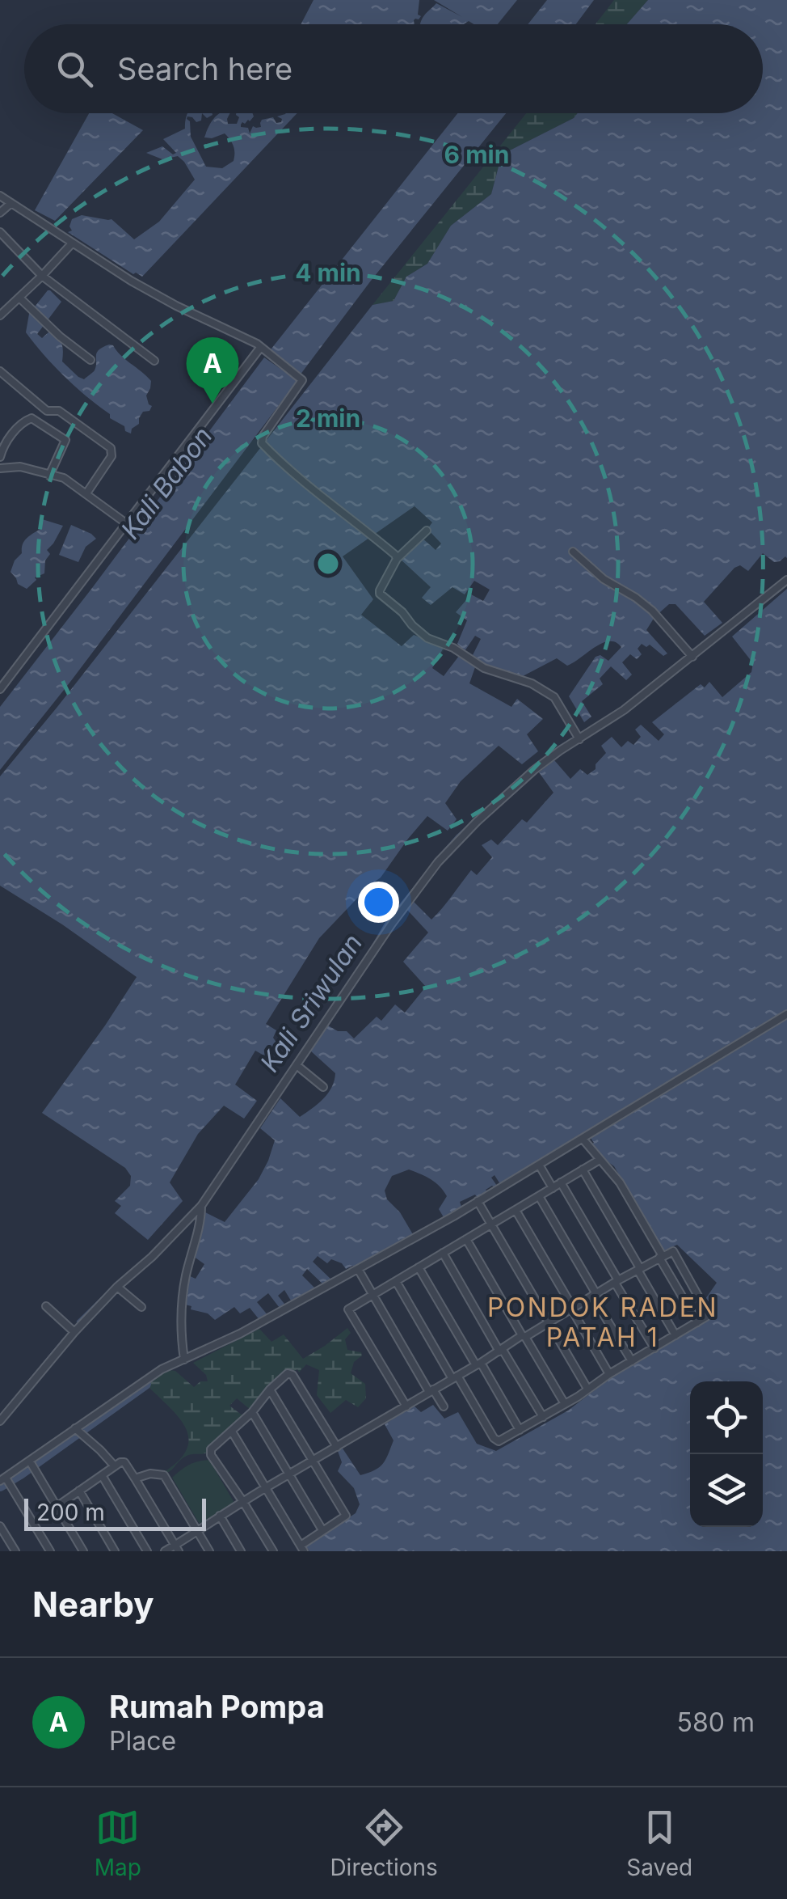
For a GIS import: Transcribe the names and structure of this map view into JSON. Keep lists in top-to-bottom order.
{
  "districts": ["PONDOK RADEN PATAH 1"],
  "water": ["Kali Babon", "Kali Sriwulan"],
  "scale_bar": "200 m",
  "page": {
    "search": "Search here",
    "pins": "A",
    "scale": "200 m",
    "heading": "Nearby",
    "list": [
      {
        "mark": "A",
        "name": "Rumah Pompa",
        "note": "Place",
        "value": "580 m"
      }
    ],
    "nav": ["Map", "Directions", "Saved"]
  },
  "rings": ["6 min", "4 min", "2 min"]
}
